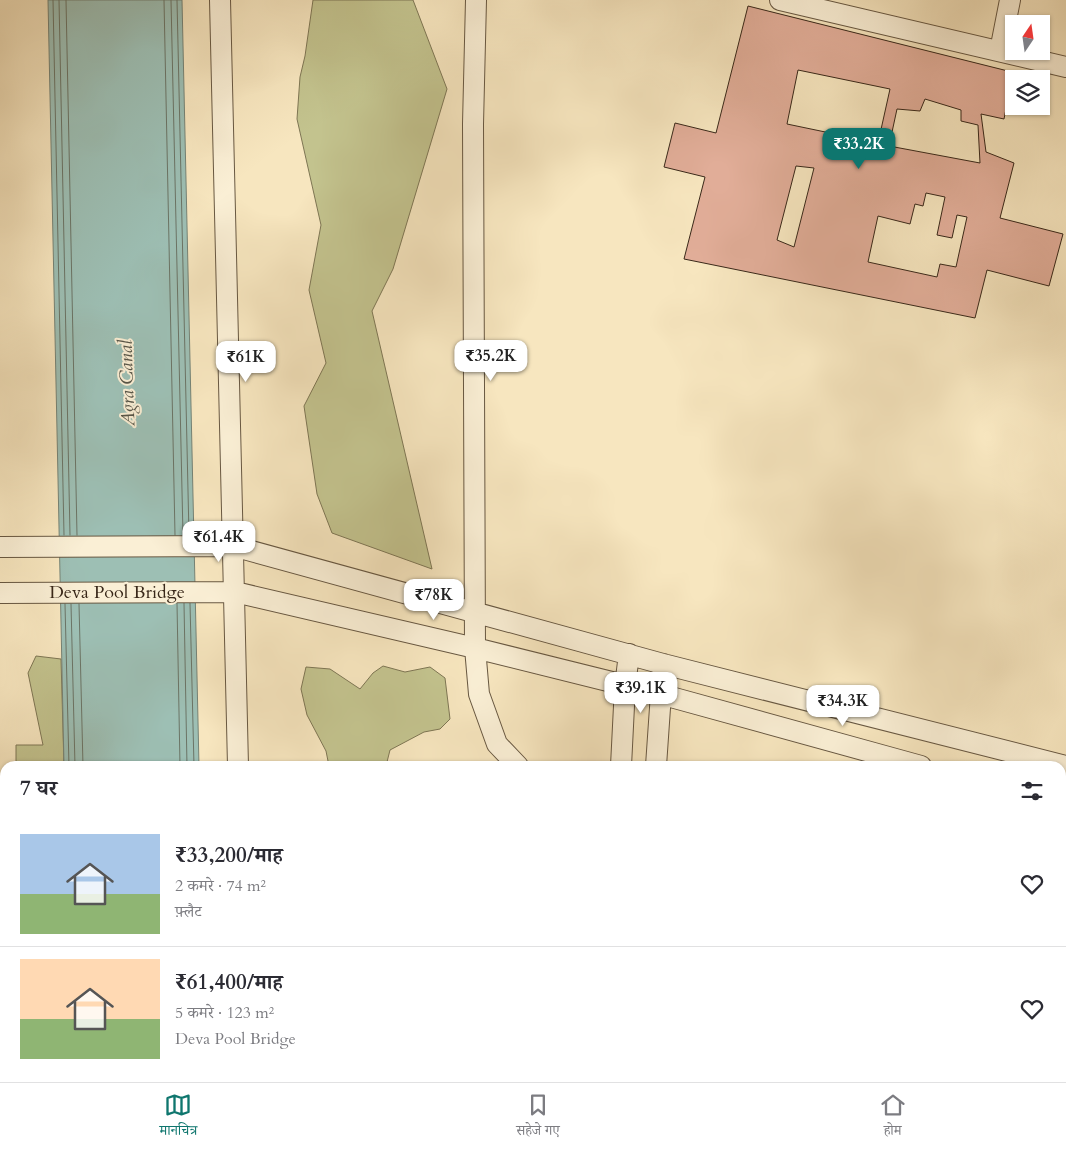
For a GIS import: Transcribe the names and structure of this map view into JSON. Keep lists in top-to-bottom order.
{
  "streets": {
    "street": ["Deva Pool Bridge"]
  },
  "water": ["Agra Canal"],
  "north": "top",
  "page": {
    "price": [
      "₹33.2K",
      "₹35.2K",
      "₹61K",
      "₹61.4K",
      "₹78K",
      "₹39.1K",
      "₹34.3K"
    ],
    "heading": "7 घर",
    "list": [
      {
        "name": "₹33,200/माह",
        "note": "2 कमरे · 74 m² · फ़्लैट"
      },
      {
        "name": "₹61,400/माह",
        "note": "5 कमरे · 123 m² · Deva Pool Bridge"
      }
    ],
    "tabs": ["मानचित्र", "सहेजे गए", "होम"]
  }
}
